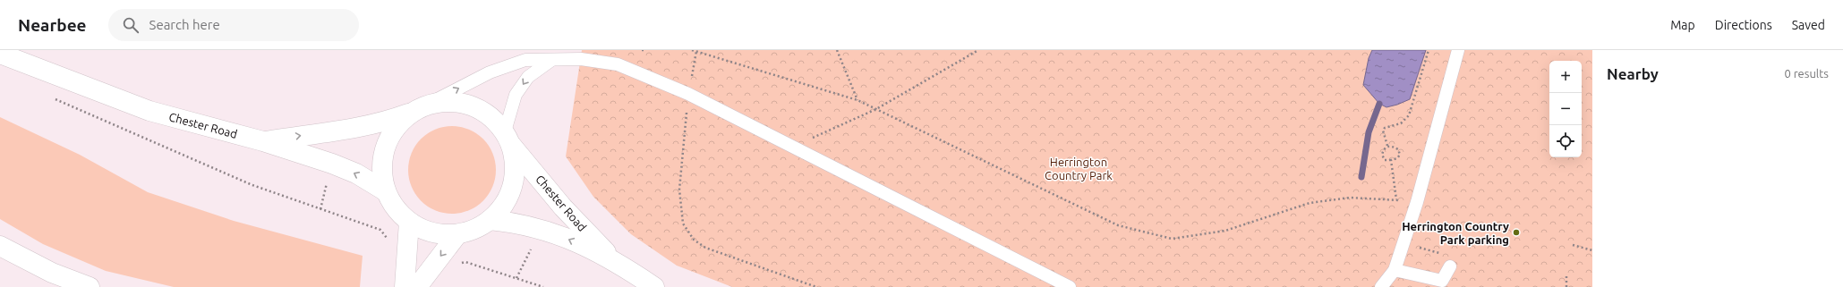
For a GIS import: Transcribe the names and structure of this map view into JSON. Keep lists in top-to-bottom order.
{
  "streets": {
    "main road": ["Chester Road"]
  },
  "parks": ["Herrington Country Park"],
  "places": ["Herrington Country Park parking"],
  "page": {
    "header": "Nearbee",
    "search": "Search here",
    "nav": ["Map", "Directions", "Saved"],
    "heading": ["Nearby", "0 results"],
    "map_buttons": ["+", "−"]
  }
}
